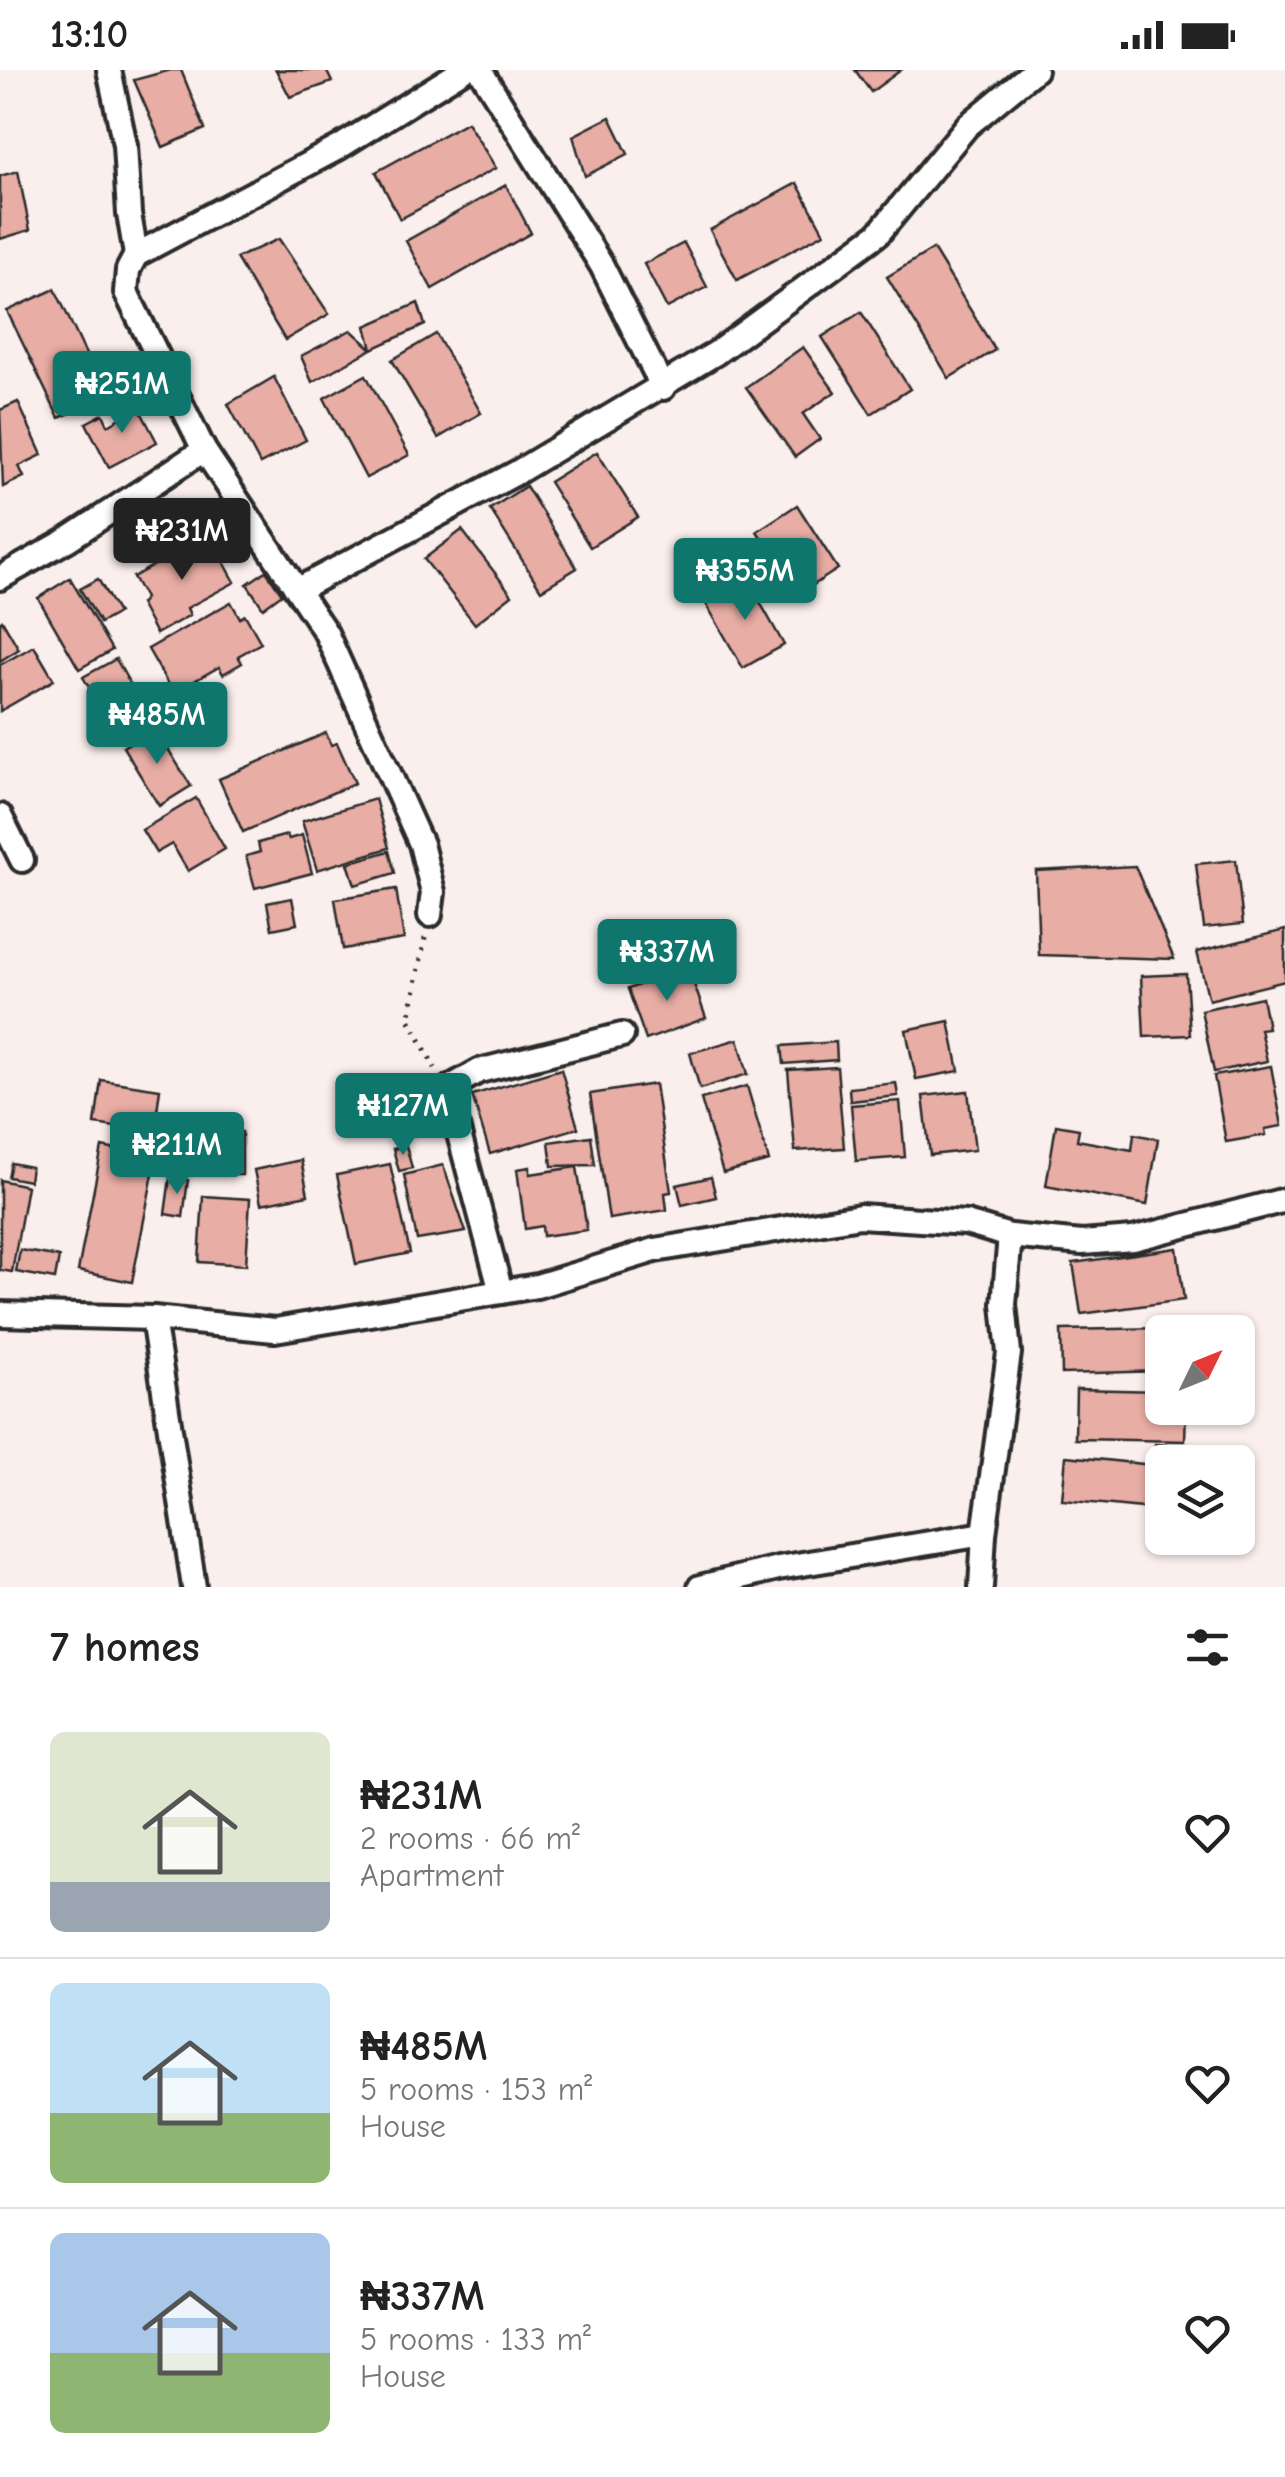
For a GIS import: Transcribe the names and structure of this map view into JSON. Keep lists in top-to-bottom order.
{
  "north": "top right",
  "page": {
    "status": "13:10",
    "price": [
      "₦251M",
      "₦231M",
      "₦355M",
      "₦485M",
      "₦337M",
      "₦127M",
      "₦211M"
    ],
    "heading": "7 homes",
    "list": [
      {
        "name": "₦231M",
        "note": "2 rooms · 66 m² · Apartment"
      },
      {
        "name": "₦485M",
        "note": "5 rooms · 153 m² · House"
      },
      {
        "name": "₦337M",
        "note": "5 rooms · 133 m² · House"
      }
    ]
  }
}
